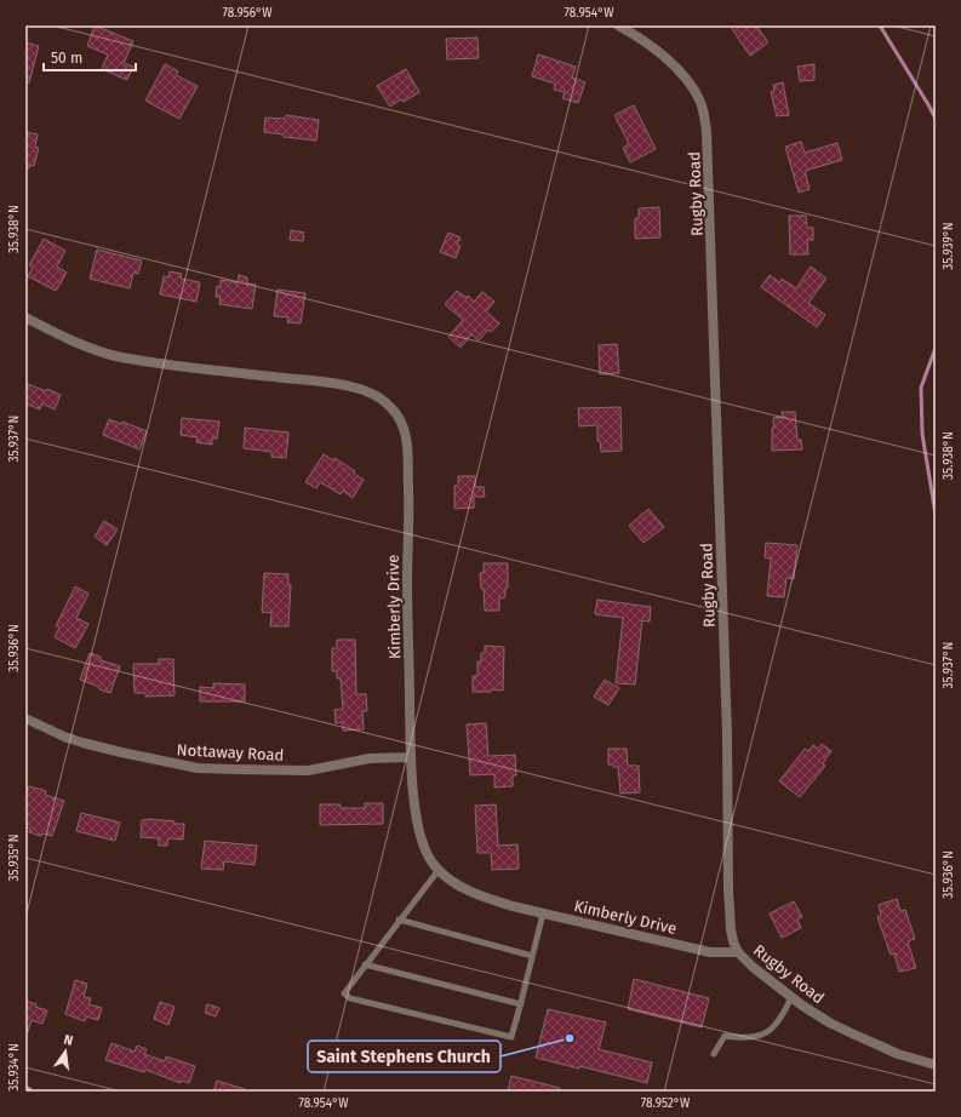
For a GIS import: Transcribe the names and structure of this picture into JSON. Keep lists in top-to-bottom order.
{
  "streets": {
    "street": ["Rugby Road", "Kimberly Drive", "Nottaway Road"]
  },
  "crossings": [
    ["Rugby Road", "Kimberly Drive"],
    ["Kimberly Drive", "Nottaway Road"]
  ],
  "places": ["Saint Stephens Church"],
  "scale_bar": "50 m",
  "north": "top",
  "coordinates": [
    "78.956°W",
    "78.954°W",
    "35.938°N",
    "35.939°N",
    "35.937°N",
    "35.936°N",
    "35.935°N",
    "35.934°N",
    "78.952°W"
  ]
}
